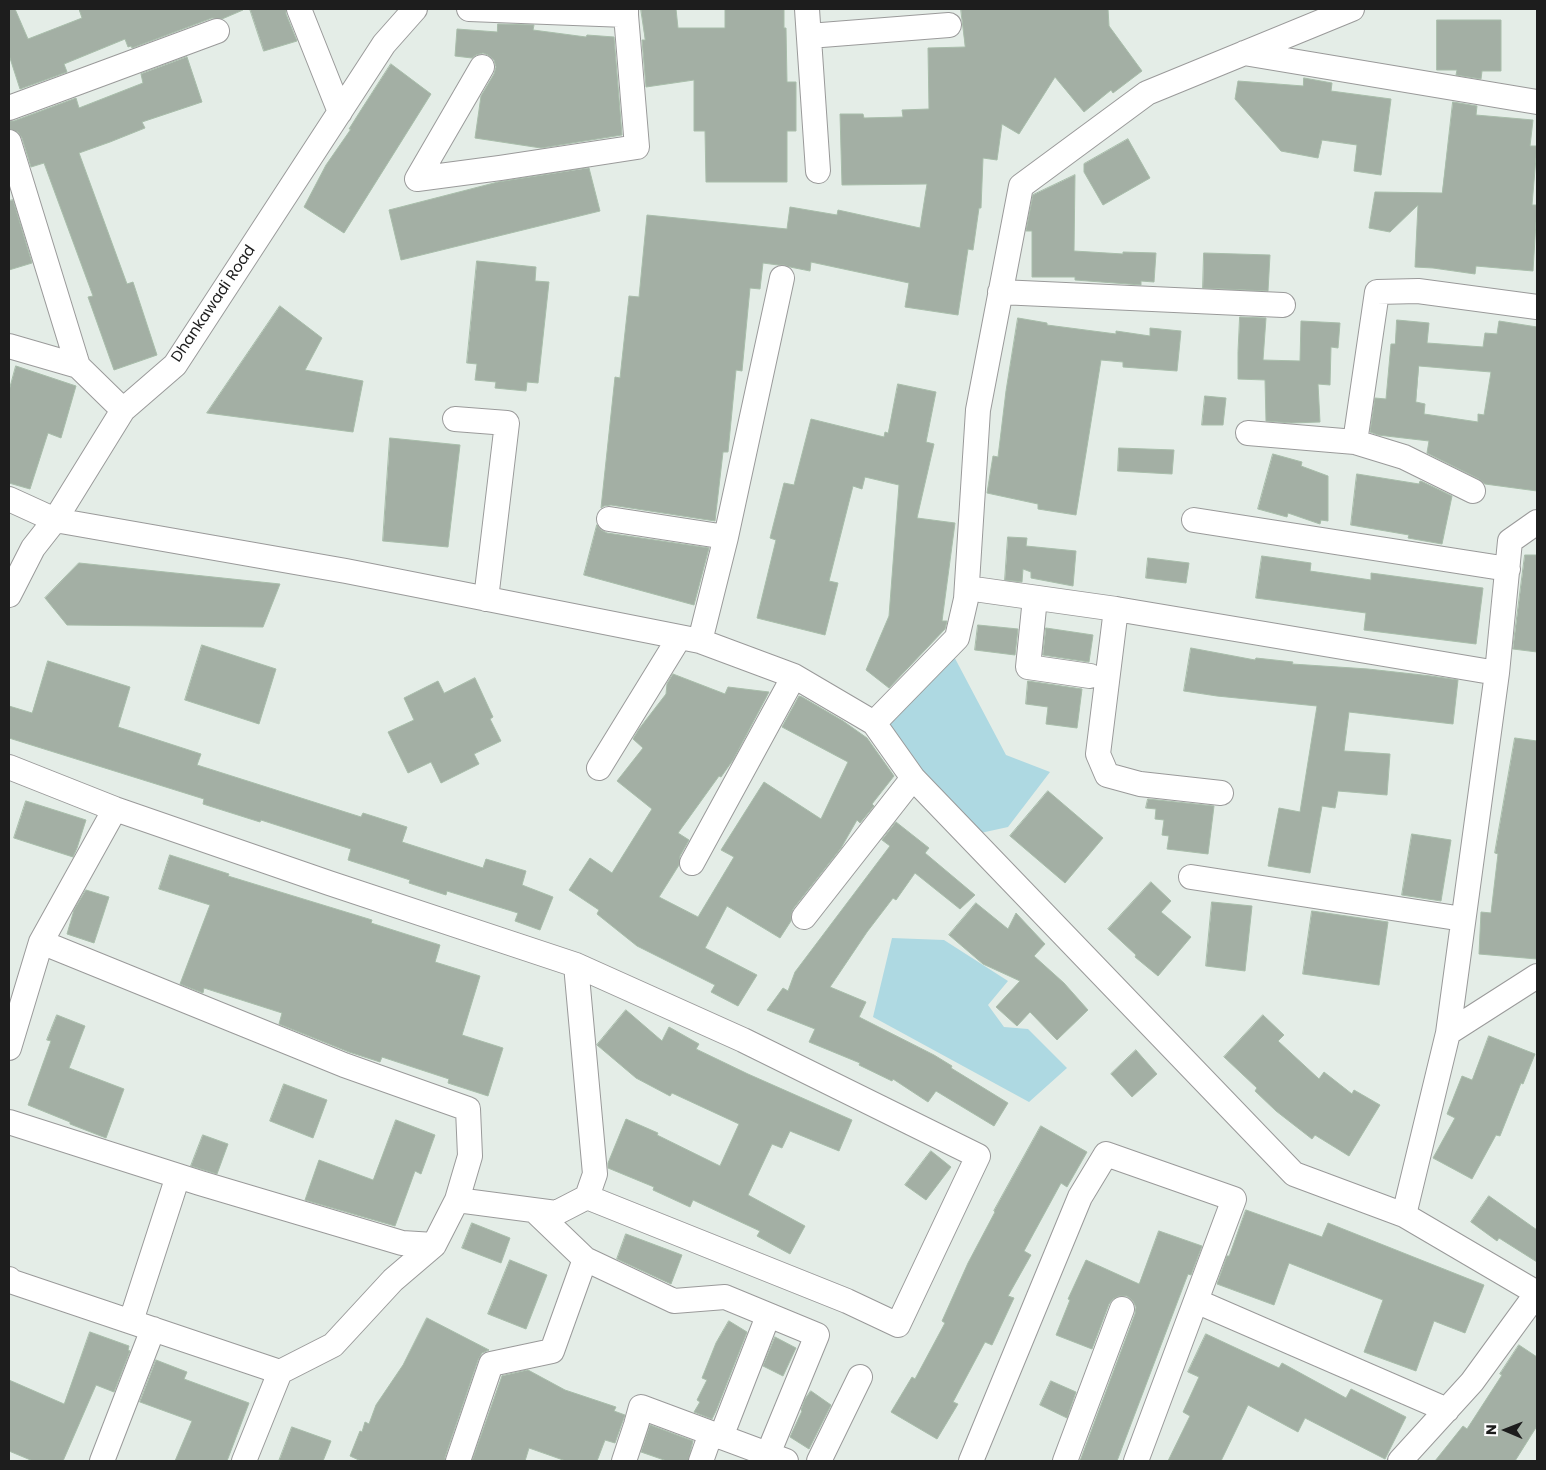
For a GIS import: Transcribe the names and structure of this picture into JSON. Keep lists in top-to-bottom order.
{
  "streets": {
    "street": ["Dhankawadi Road"]
  },
  "north": "left"
}
